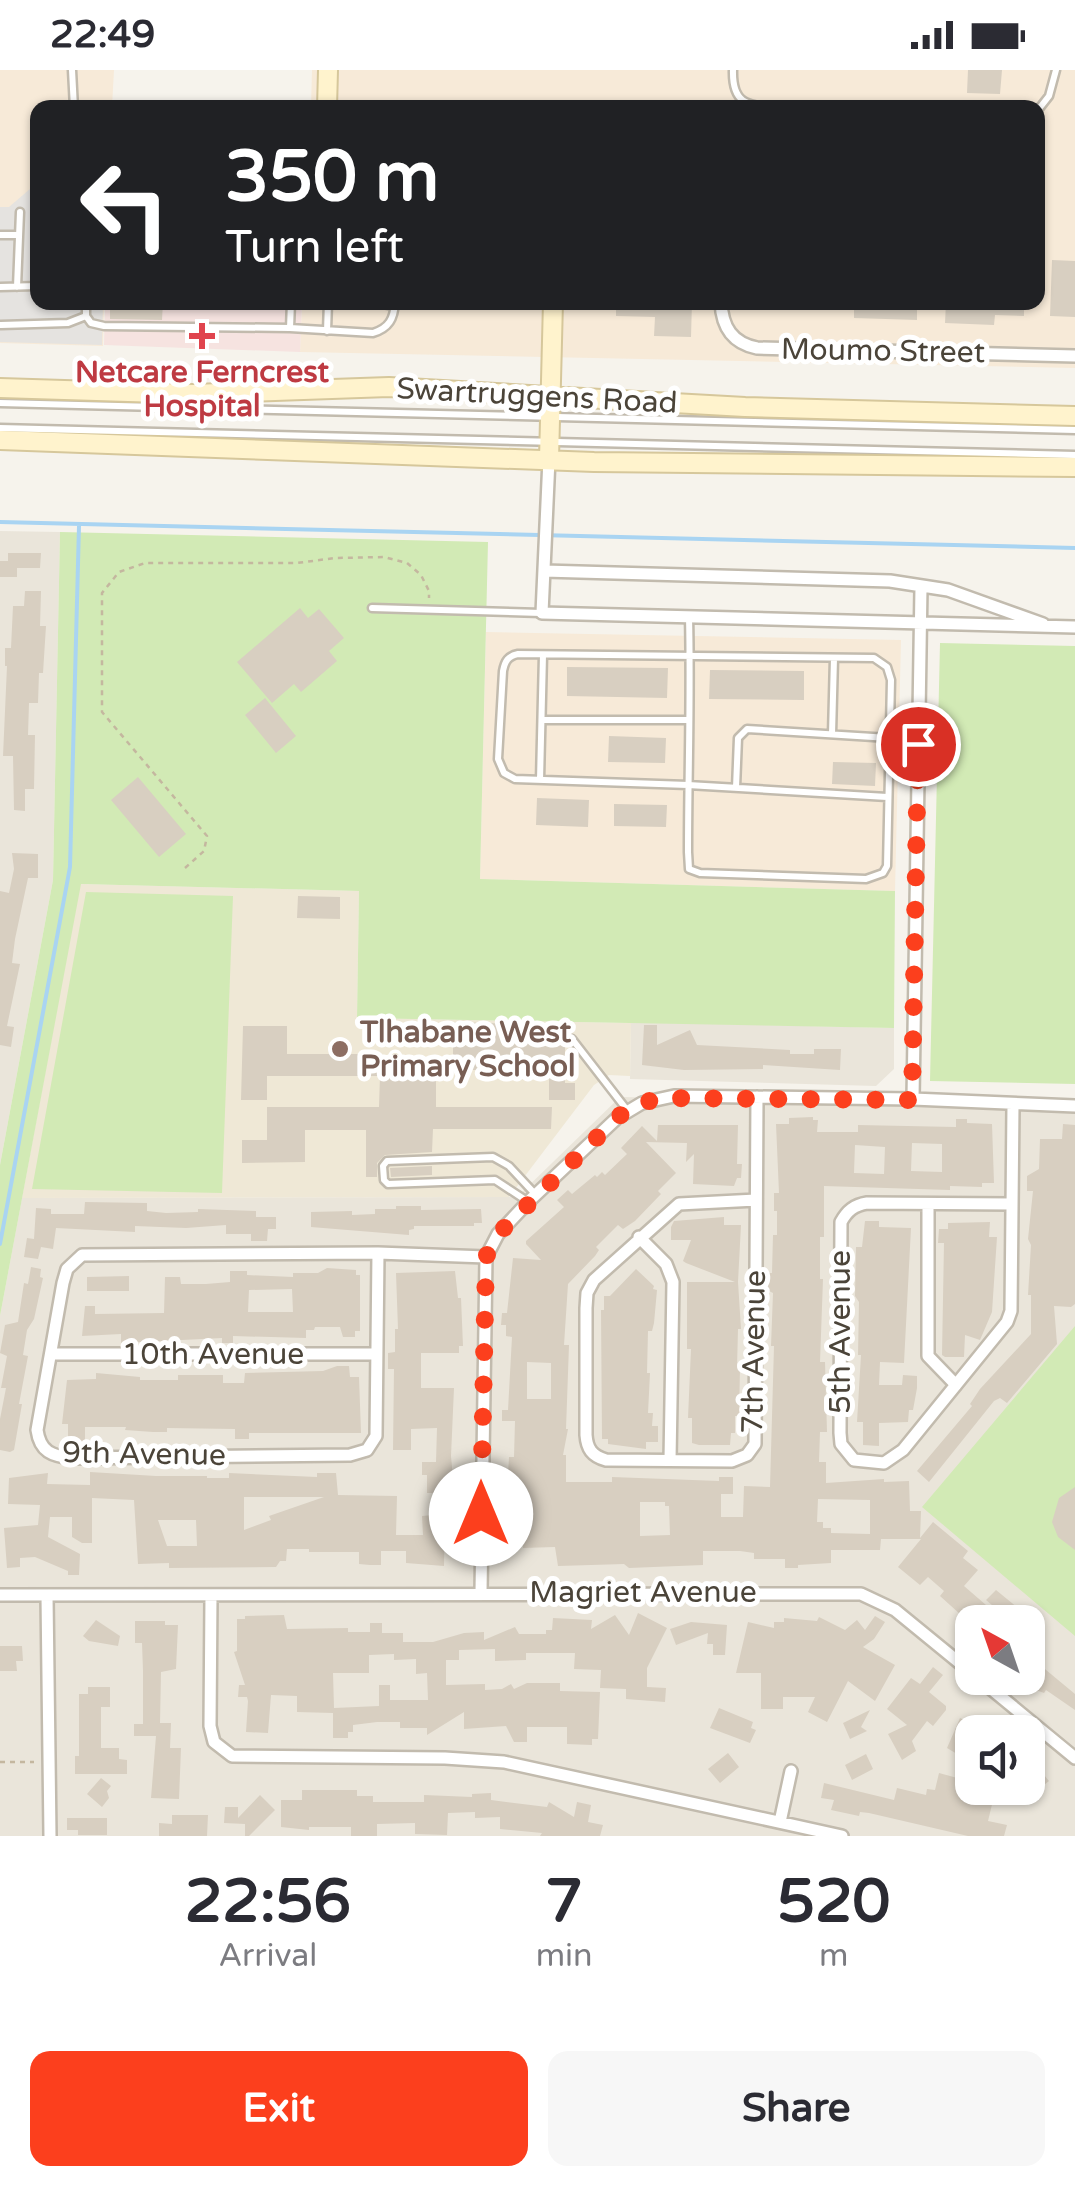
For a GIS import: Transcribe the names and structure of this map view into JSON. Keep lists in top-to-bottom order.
{
  "streets": {
    "main road": ["Swartruggens Road"],
    "street": [
      "Moumo Street",
      "5th Avenue",
      "7th Avenue",
      "10th Avenue",
      "9th Avenue",
      "Magriet Avenue"
    ]
  },
  "crossings": [
    ["10th Avenue", "9th Avenue"]
  ],
  "places": {
    "health": ["Netcare Ferncrest Hospital"],
    "other": ["Tlhabane West Primary School"]
  },
  "north": "top left",
  "page": {
    "status": "22:49",
    "turn": ["350 m", "Turn left"],
    "eta": [
      "22:56",
      "Arrival",
      "7",
      "min",
      "520",
      "m"
    ],
    "buttons": ["Exit", "Share"]
  }
}
